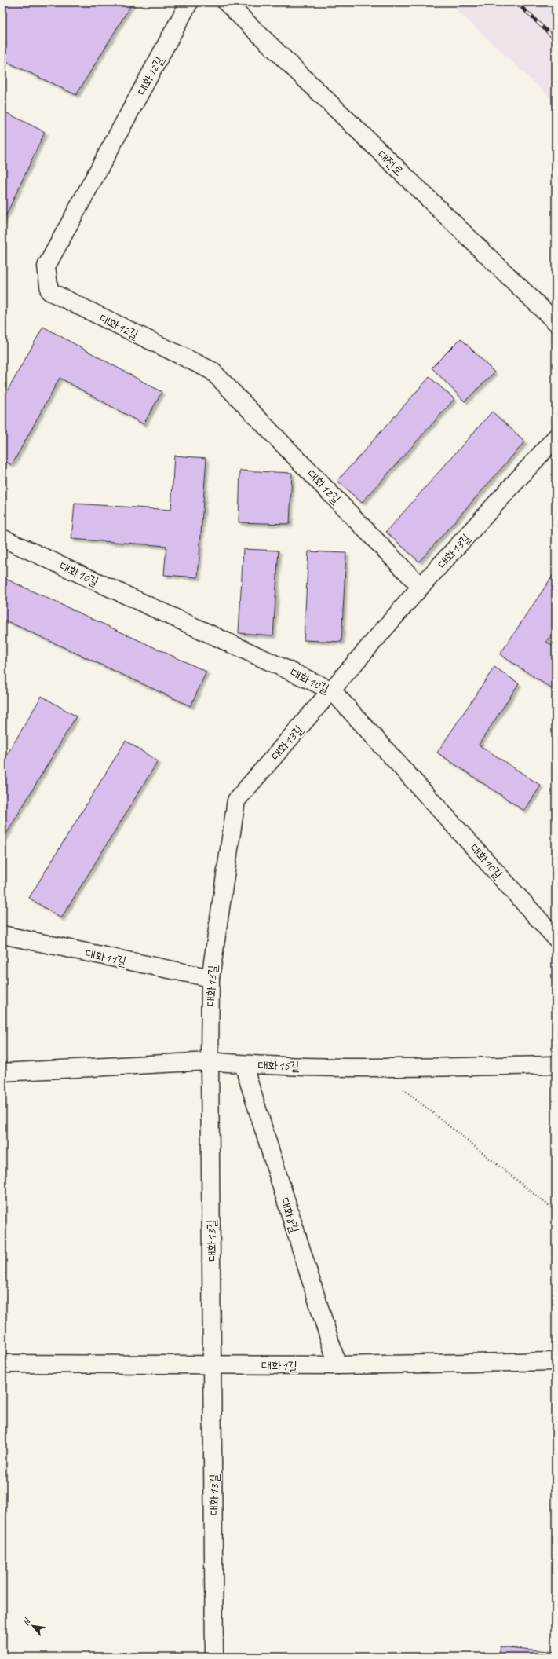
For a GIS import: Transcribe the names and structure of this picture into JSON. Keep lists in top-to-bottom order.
{
  "streets": {
    "street": [
      "대화12길",
      "대전로",
      "대화13길",
      "대화10길",
      "대화11길",
      "대화15길",
      "대화8길",
      "대화1길"
    ]
  },
  "crossings": [
    ["대화12길", "대화13길"],
    ["대화13길", "대화10길"],
    ["대화13길", "대화11길"],
    ["대화13길", "대화15길"],
    ["대화13길", "대화1길"],
    ["대화15길", "대화8길"],
    ["대화8길", "대화1길"]
  ],
  "north": "top left"
}
